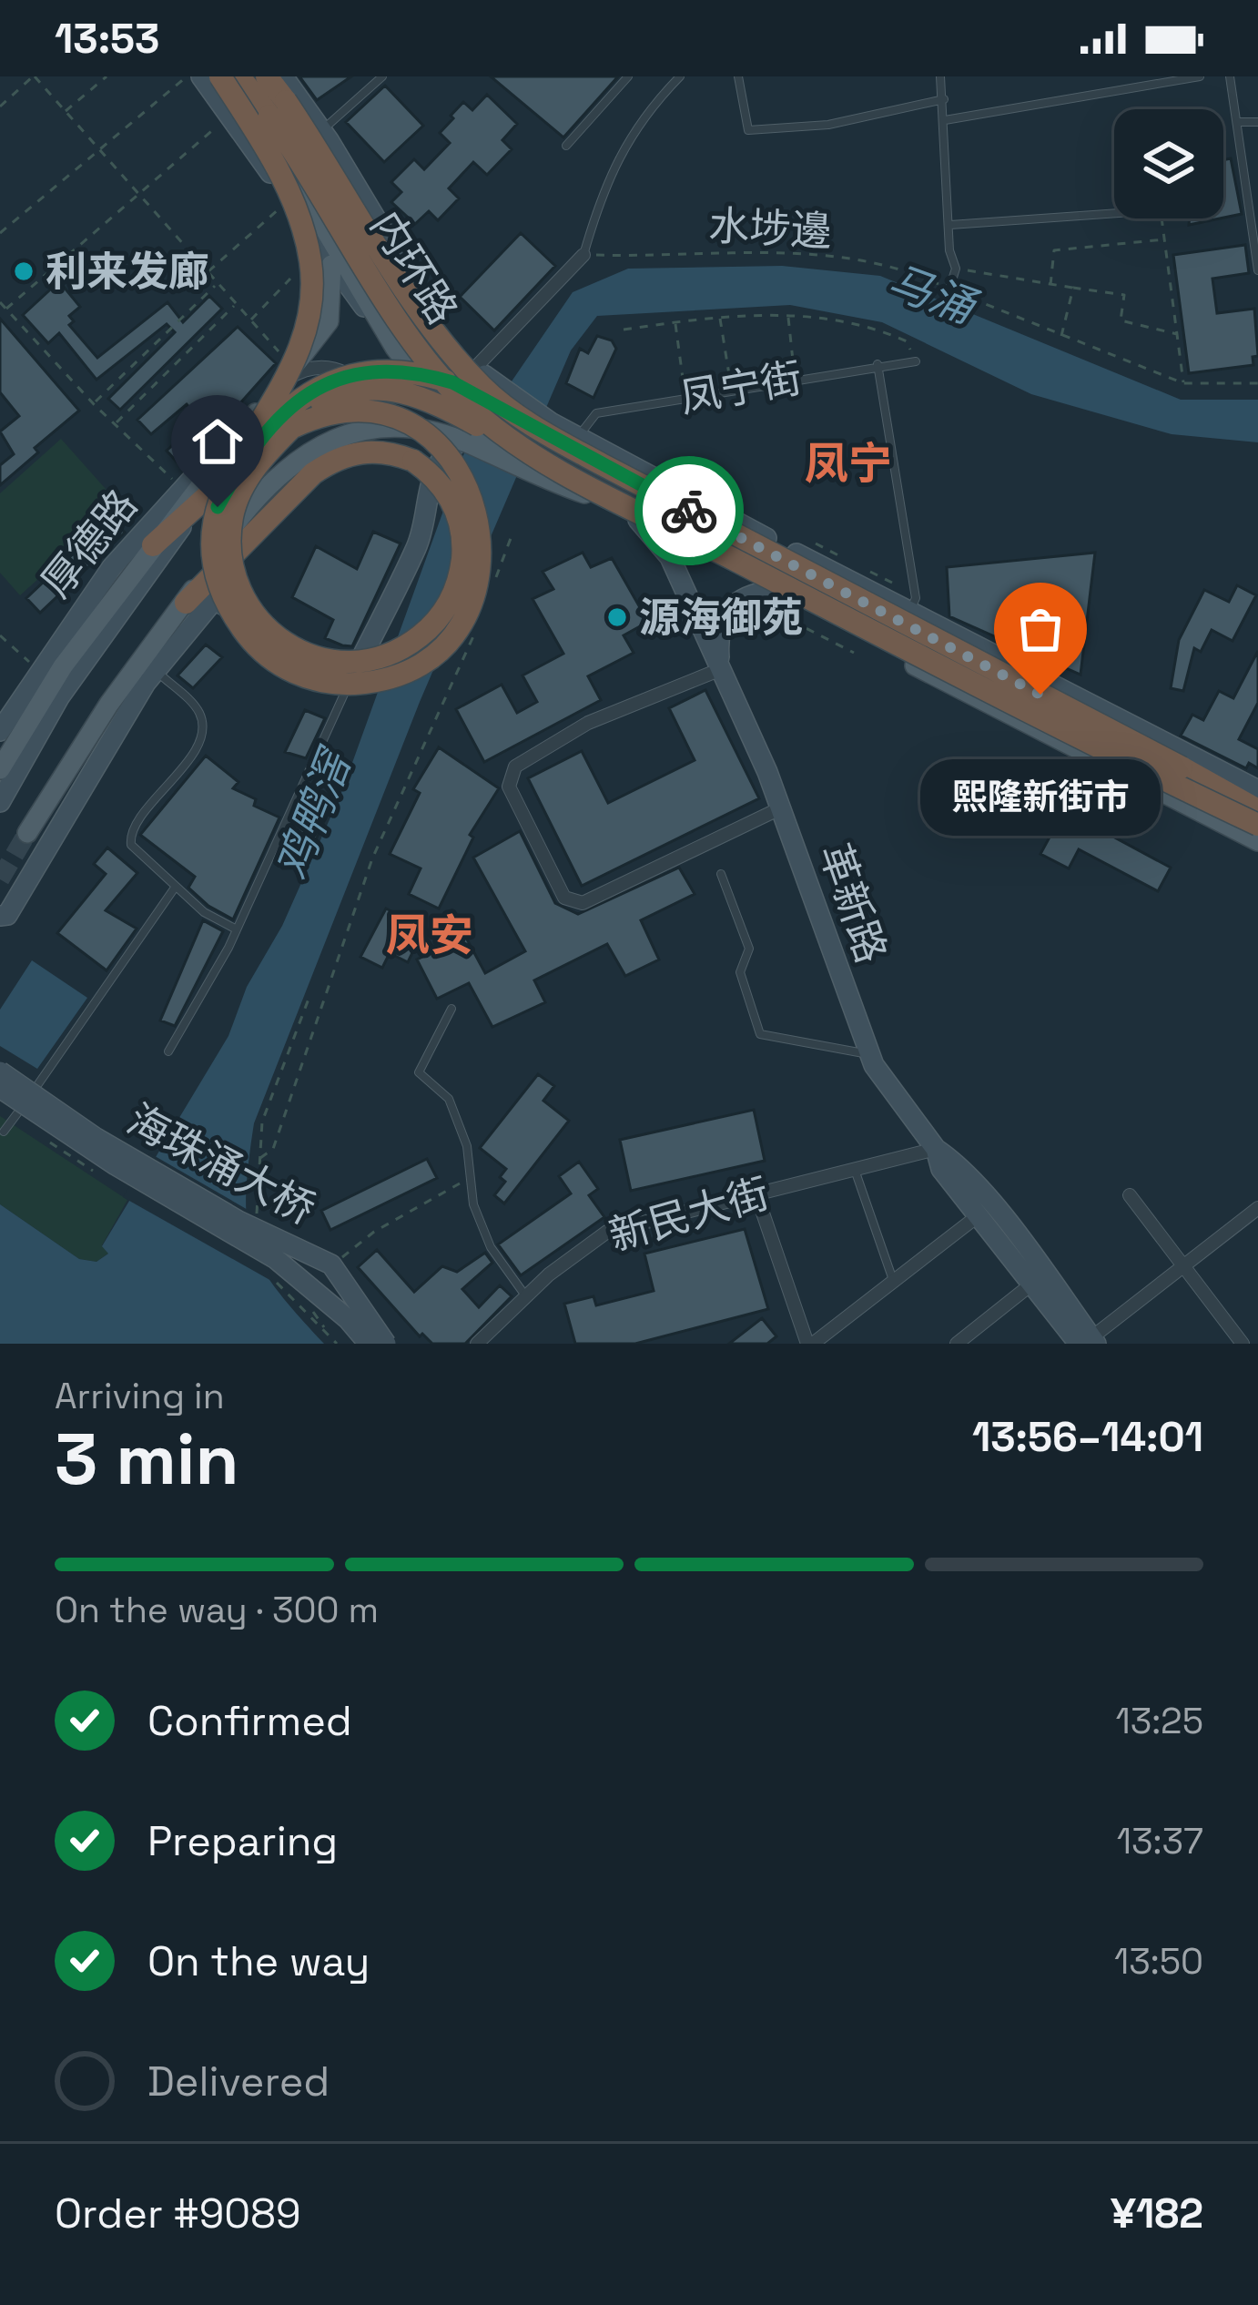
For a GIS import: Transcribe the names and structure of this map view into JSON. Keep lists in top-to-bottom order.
{
  "streets": {
    "highway": ["内环路"],
    "street": [
      "厚德路",
      "革新路",
      "海珠涌大桥",
      "新民大街"
    ],
    "lane": ["凤宁街"],
    "path": ["水埗邊"]
  },
  "crossings": [
    ["革新路", "新民大街"]
  ],
  "districts": ["凤宁", "凤安"],
  "water": ["马涌", "鸡鸭滘"],
  "places": ["利来发廊", "源海御苑", "熙隆新街市"],
  "page": {
    "status": "13:53",
    "bubble": "熙隆新街市",
    "heading": ["3 min", "Arriving in", "13:56–14:01"],
    "panel": ["Order #9089", "¥182"],
    "bar": "On the way · 300 m",
    "list": [
      ["Confirmed", "13:25"],
      ["Preparing", "13:37"],
      ["On the way", "13:50"],
      "Delivered"
    ]
  }
}
